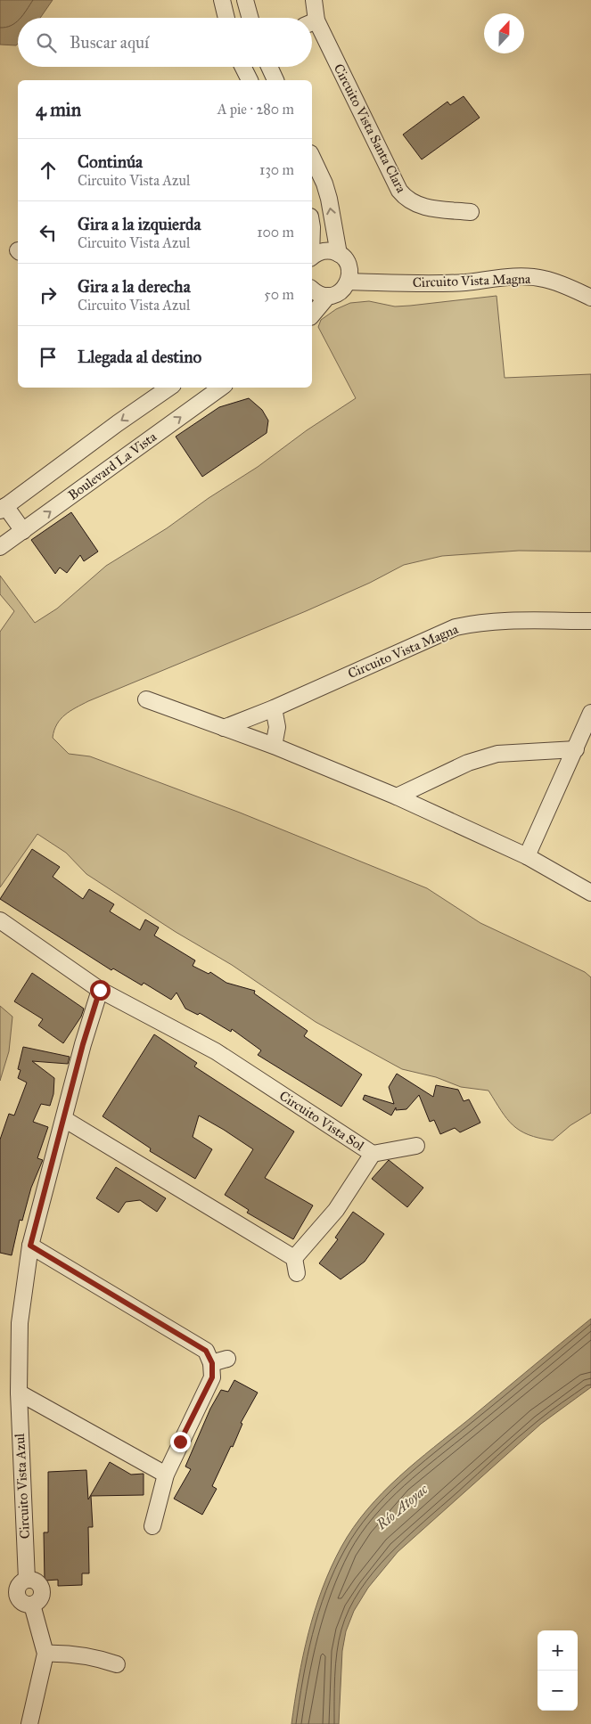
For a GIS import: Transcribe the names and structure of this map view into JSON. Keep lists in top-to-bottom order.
{
  "streets": {
    "street": [
      "Circuito Vista Santa Clara",
      "Circuito Vista Magna",
      "Boulevard La Vista",
      "Circuito Vista Sol",
      "Circuito Vista Azul"
    ]
  },
  "crossings": [
    ["Circuito Vista Sol", "Circuito Vista Azul"]
  ],
  "water": ["Río Atoyac"],
  "north": "top",
  "page": {
    "search": "Buscar aquí",
    "heading": ["4 min", "A pie · 280 m"],
    "list": [
      ["Continúa", "Circuito Vista Azul", "130 m"],
      ["Gira a la izquierda", "Circuito Vista Azul", "100 m"],
      ["Gira a la derecha", "Circuito Vista Azul", "50 m"],
      "Llegada al destino"
    ],
    "map_buttons": ["+", "−"]
  }
}
